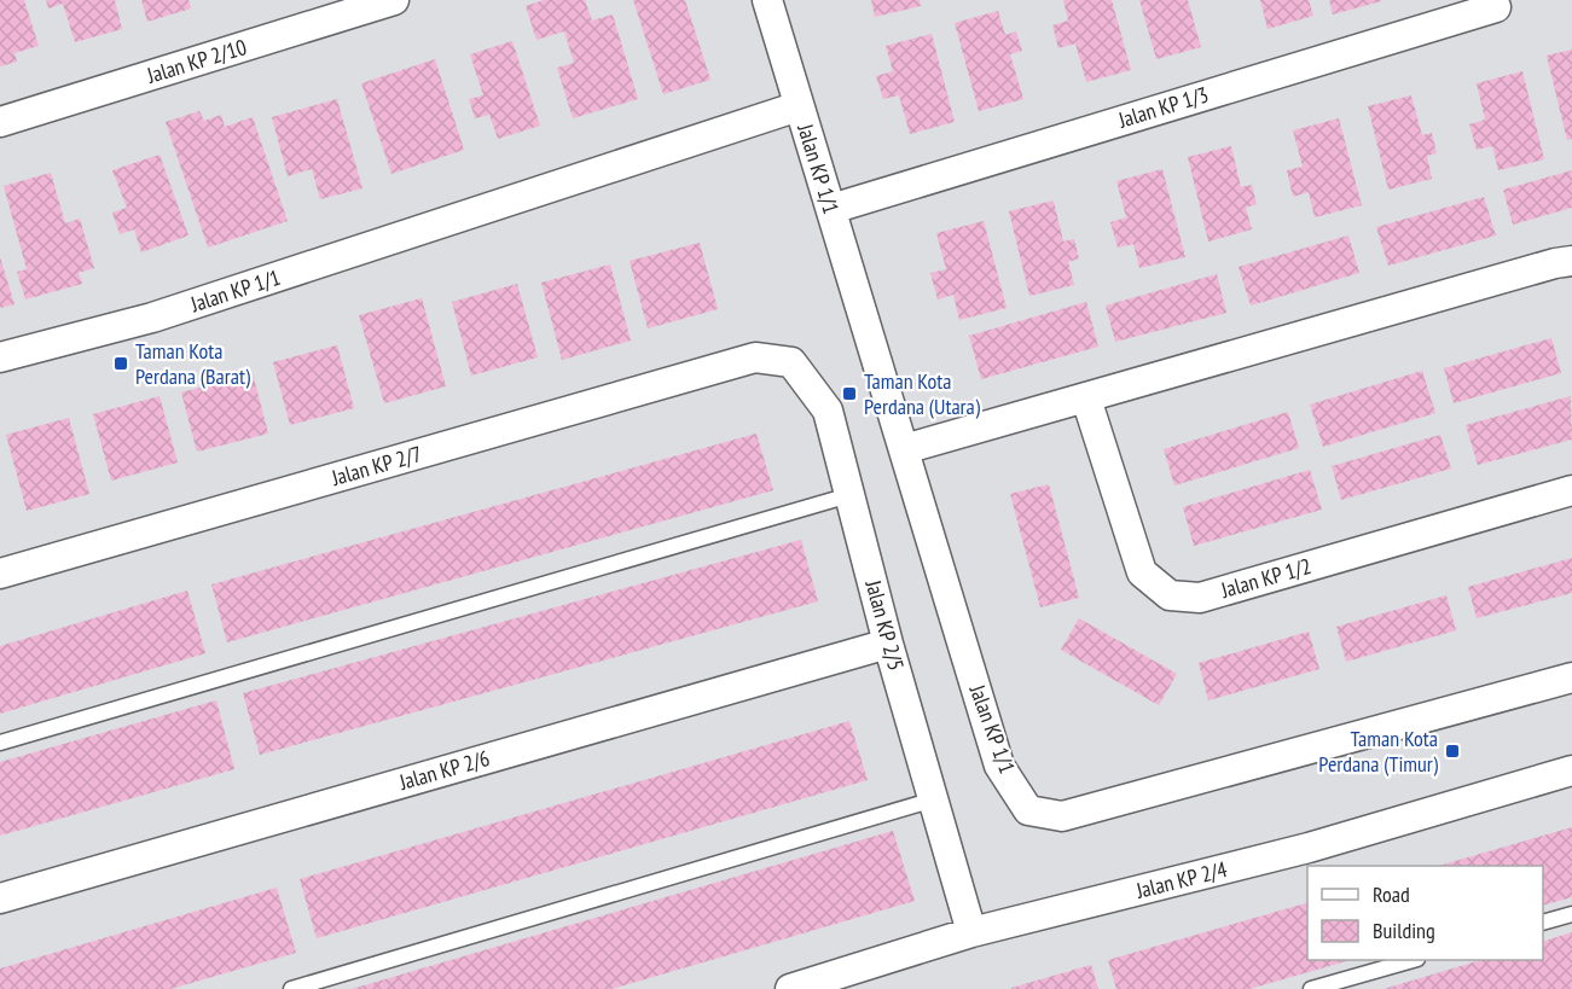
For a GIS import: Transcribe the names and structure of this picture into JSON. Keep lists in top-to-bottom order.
{
  "streets": {
    "street": [
      "Jalan KP 2/10",
      "Jalan KP 1/3",
      "Jalan KP 1/1",
      "Jalan KP 2/7",
      "Jalan KP 1/2",
      "Jalan KP 2/5",
      "Jalan KP 2/6",
      "Jalan KP 2/4"
    ]
  },
  "crossings": [
    ["Jalan KP 1/3", "Jalan KP 1/1"],
    ["Jalan KP 2/7", "Jalan KP 2/5"],
    ["Jalan KP 2/5", "Jalan KP 2/6"],
    ["Jalan KP 2/5", "Jalan KP 2/4"]
  ],
  "places": {
    "transit": ["Taman Kota Perdana (Barat)", "Taman Kota Perdana (Utara)", "Taman Kota Perdana (Timur)"]
  },
  "legend": ["Road", "Building"]
}
